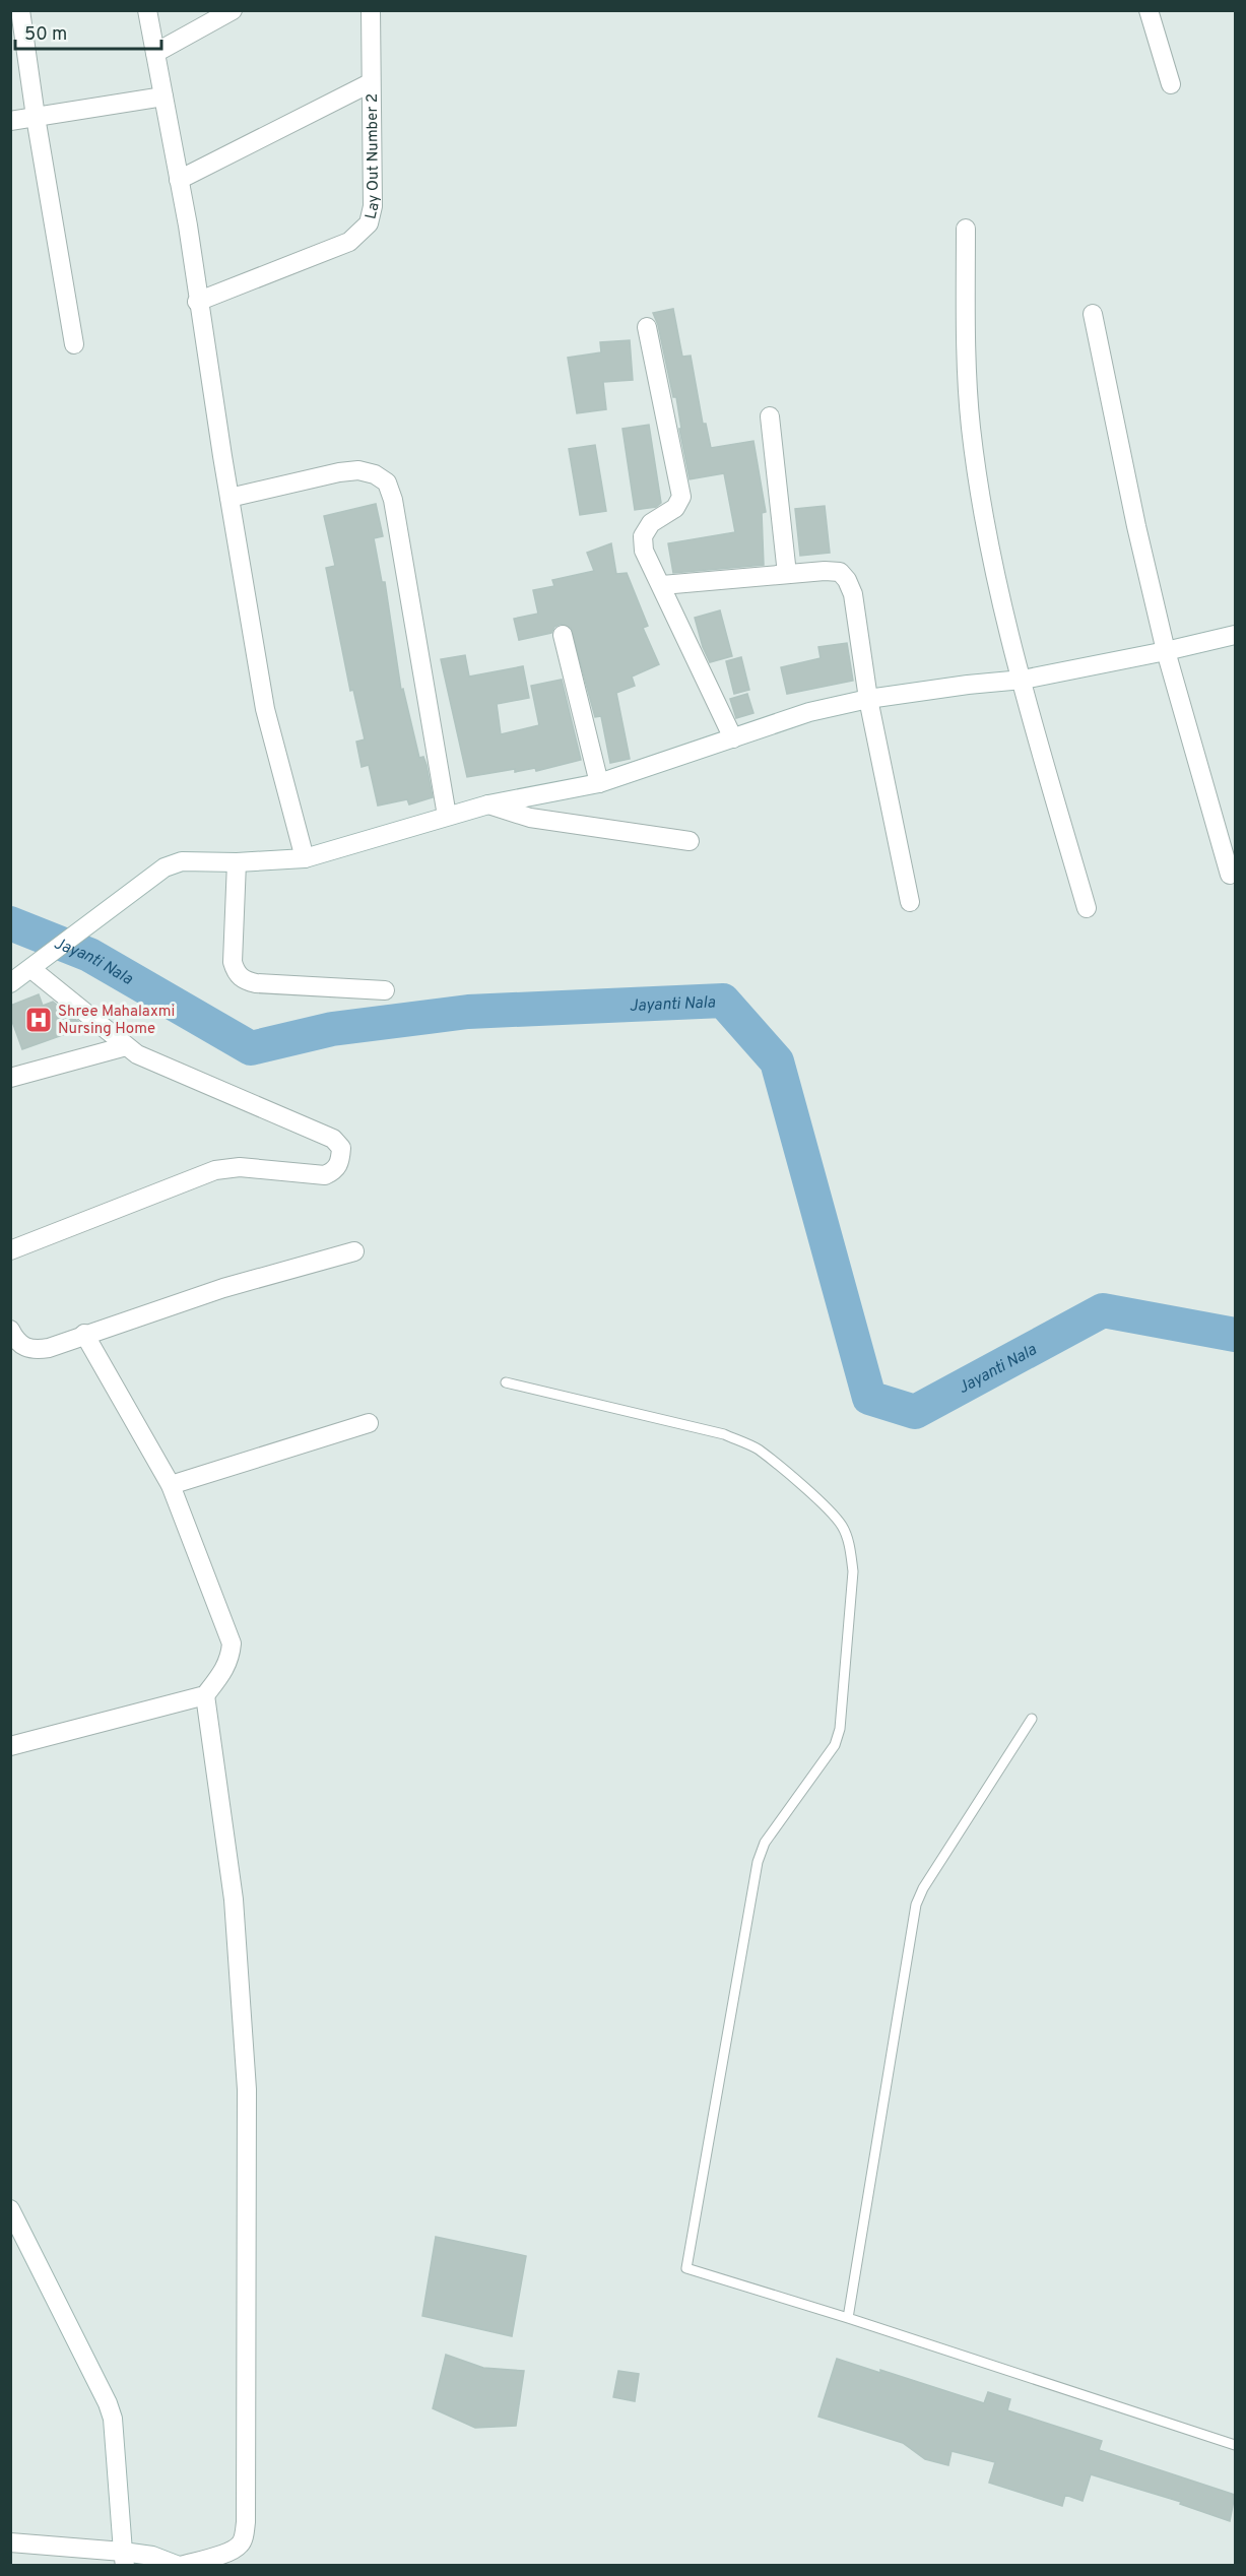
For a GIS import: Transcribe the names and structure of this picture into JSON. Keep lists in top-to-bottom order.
{
  "streets": {
    "street": ["Lay Out Number 2"]
  },
  "water": ["Jayanti Nala"],
  "places": {
    "hospital": ["Shree Mahalaxmi Nursing Home"]
  },
  "scale_bar": "50 m"
}
